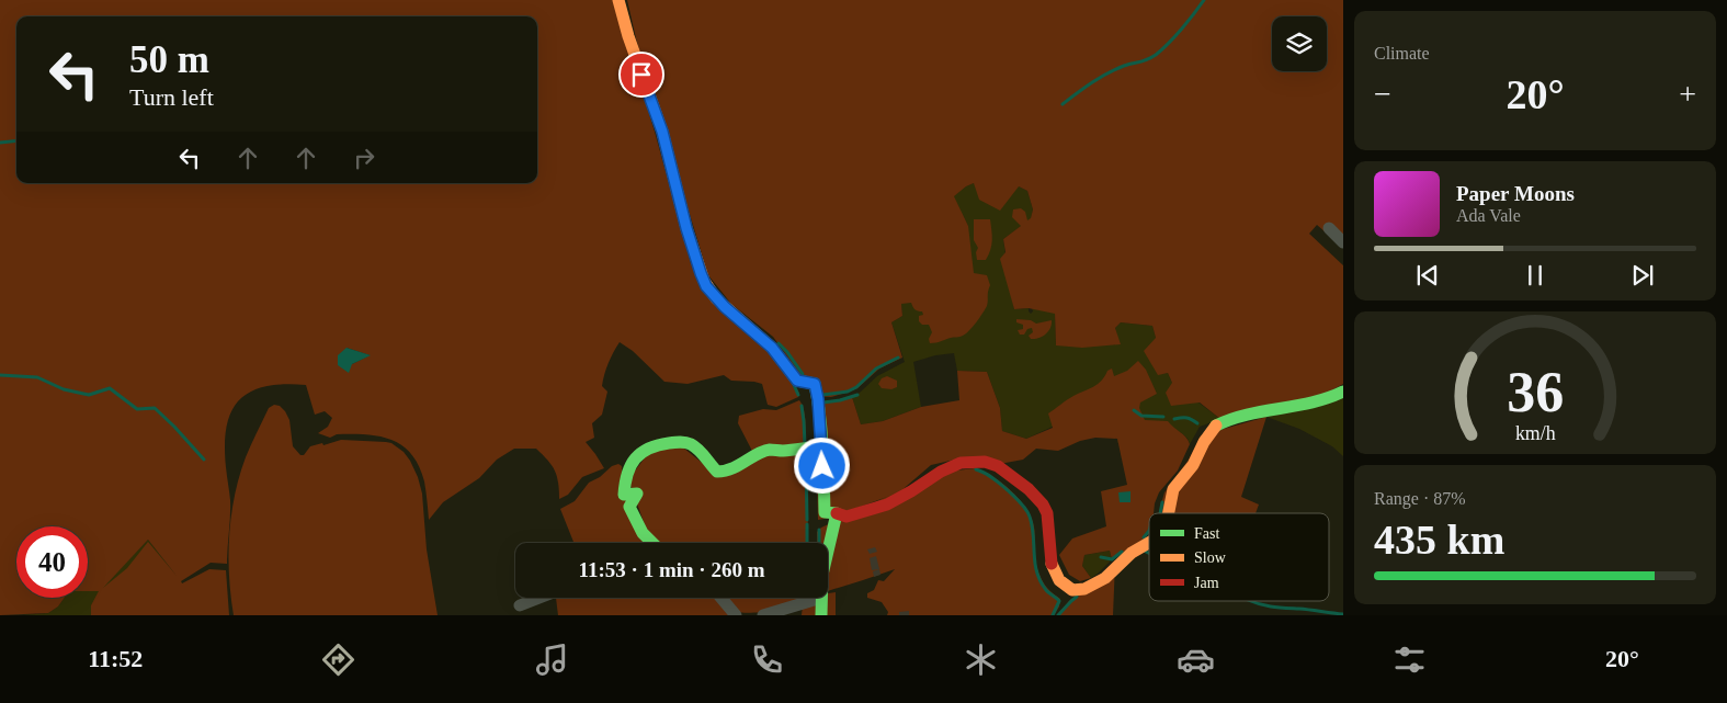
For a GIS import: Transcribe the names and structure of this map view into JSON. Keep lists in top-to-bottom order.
{
  "legend": ["Fast", "Slow", "Jam"],
  "page": {
    "tile": [
      "Climate",
      ["Range · 87%", "435 km"]
    ],
    "turn": ["50 m", "Turn left"],
    "heat": ["−", "20°", "+"],
    "song": ["Paper Moons", "Ada Vale"],
    "limit": "40",
    "trip": "11:53 · 1 min · 260 m",
    "tabs": ["11:52", "20°"],
    "gauge": ["36", "km/h"]
  }
}
